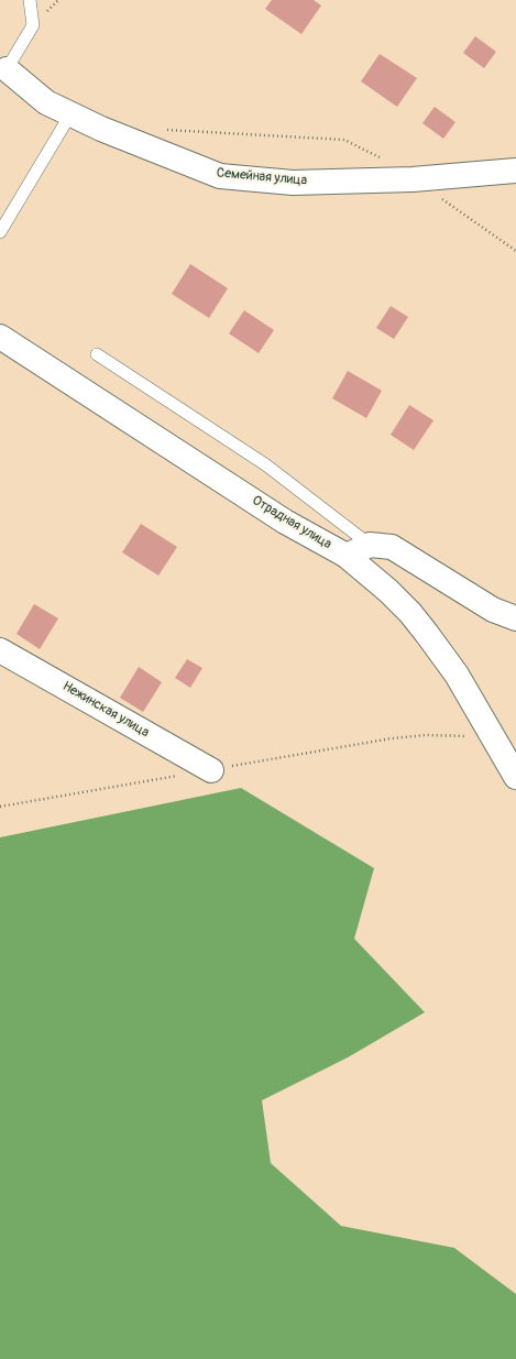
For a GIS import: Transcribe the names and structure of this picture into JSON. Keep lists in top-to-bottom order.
{
  "streets": {
    "street": ["Семейная улица", "Отрадная улица", "Нежинская улица"]
  }
}
